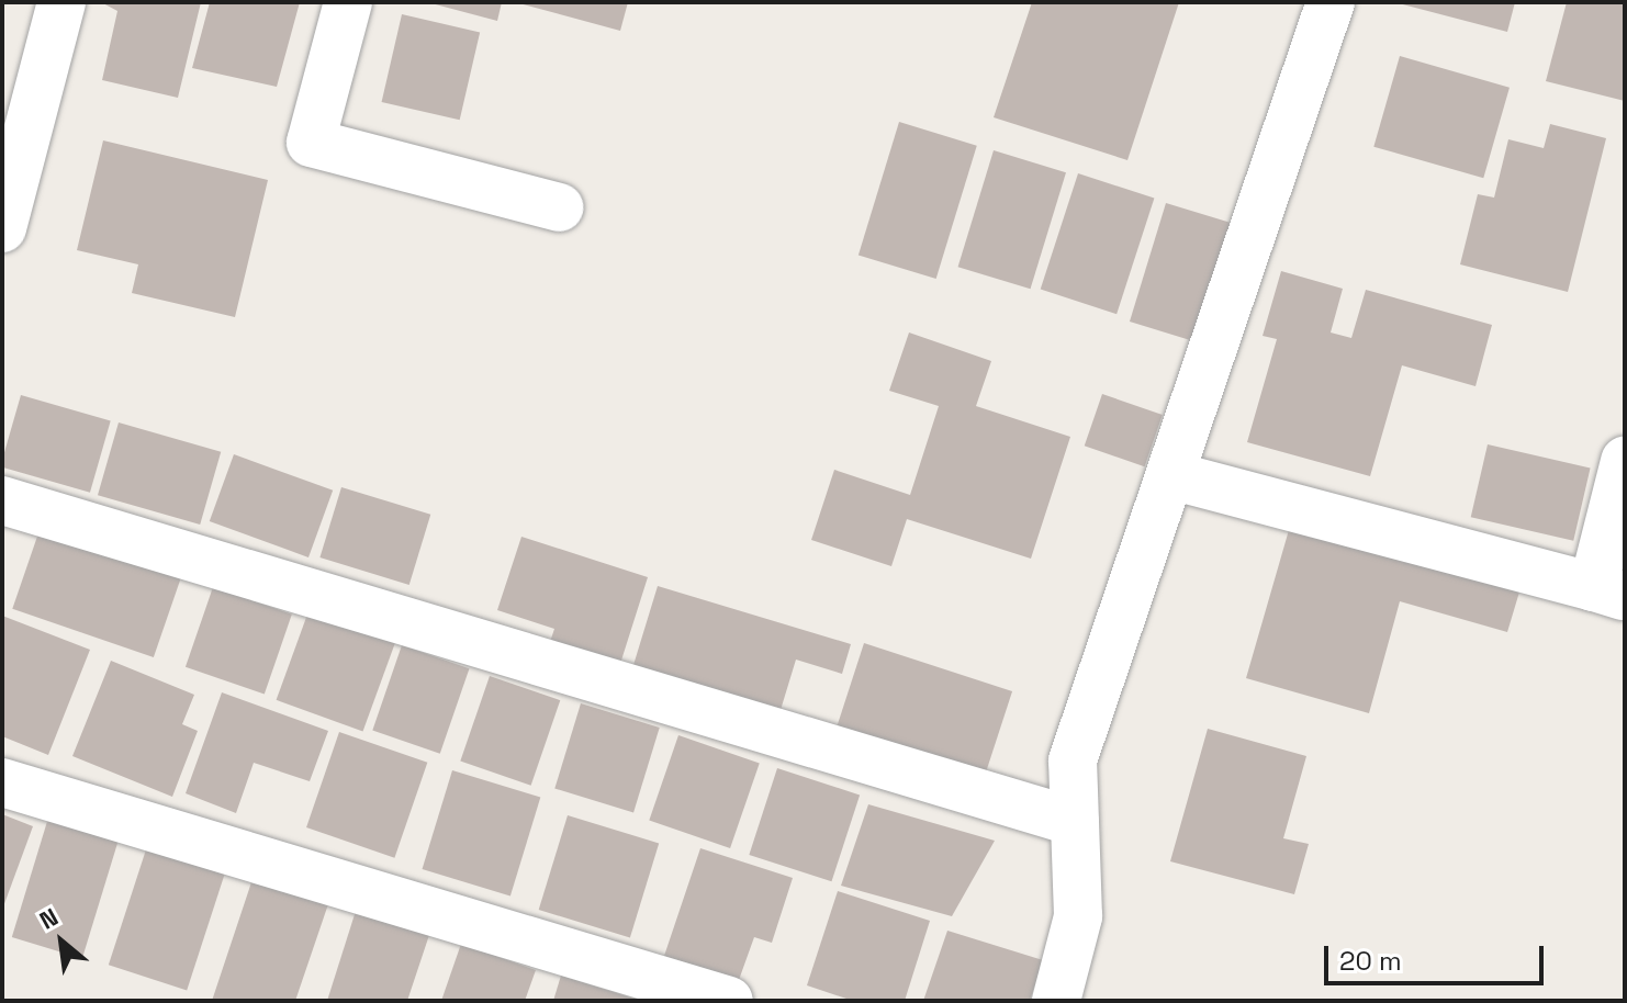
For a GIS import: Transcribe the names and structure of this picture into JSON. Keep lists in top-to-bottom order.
{
  "scale_bar": "20 m",
  "north": "top left"
}
